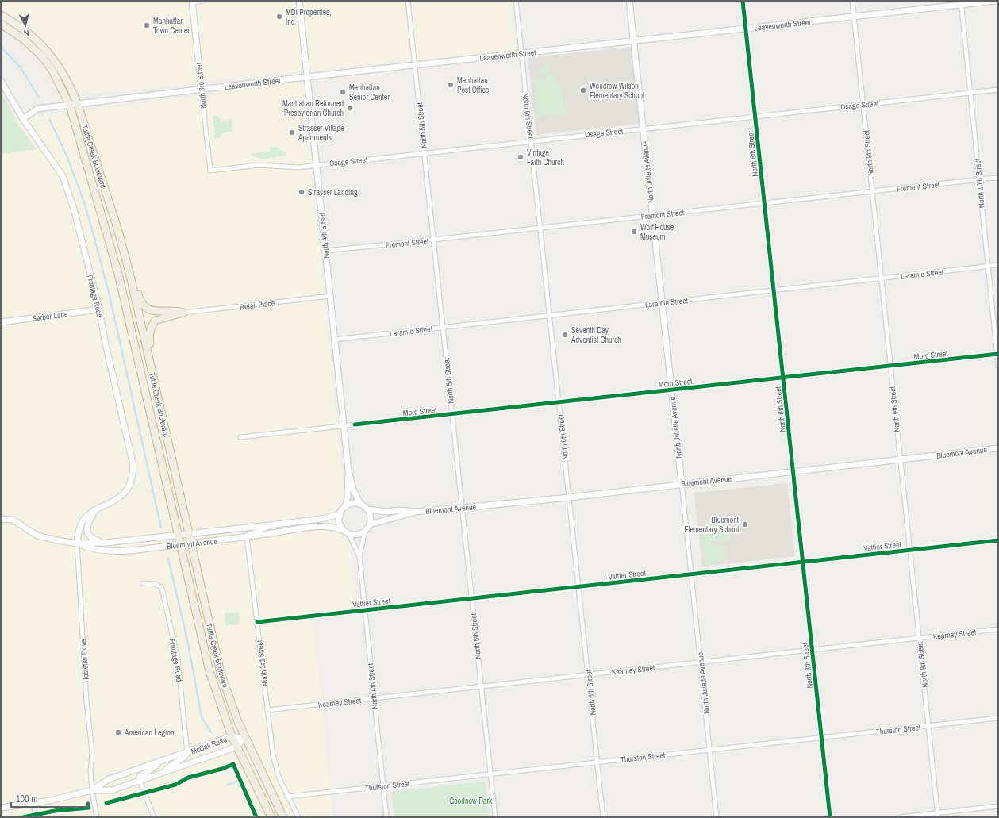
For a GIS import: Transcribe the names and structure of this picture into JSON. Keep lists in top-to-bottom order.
{
  "streets": {
    "highway": ["Tuttle Creek Boulevard"],
    "main road": [
      "Leavenworth Street",
      "North 3rd Street",
      "North Juliette Avenue",
      "North 4th Street",
      "Frontage Road",
      "Sarber Lane",
      "Bluemont Avenue",
      "Hostetler Drive",
      "McCall Road"
    ],
    "street": [
      "Osage Street",
      "North 6th Street",
      "North 5th Street",
      "North 9th Street",
      "North 8th Street",
      "North 10th Street",
      "Fremont Street",
      "Laramie Street",
      "Retail Place",
      "Moro Street",
      "Vattier Street",
      "Kearney Street",
      "Thurston Street"
    ]
  },
  "crossings": [
    ["Leavenworth Street", "North 3rd Street"],
    ["Leavenworth Street", "North 6th Street"],
    ["Leavenworth Street", "North 5th Street"],
    ["Leavenworth Street", "North 9th Street"],
    ["Leavenworth Street", "North 8th Street"],
    ["Leavenworth Street", "Tuttle Creek Boulevard"],
    ["Leavenworth Street", "North Juliette Avenue"],
    ["Leavenworth Street", "North 10th Street"],
    ["Leavenworth Street", "North 4th Street"],
    ["Leavenworth Street", "Frontage Road"],
    ["North 3rd Street", "Osage Street"],
    ["North 3rd Street", "Bluemont Avenue"],
    ["North 3rd Street", "Vattier Street"],
    ["North 3rd Street", "Kearney Street"],
    ["North 3rd Street", "Thurston Street"],
    ["Osage Street", "North 6th Street"],
    ["Osage Street", "North 5th Street"],
    ["Osage Street", "North 9th Street"],
    ["Osage Street", "North 8th Street"],
    ["Osage Street", "North Juliette Avenue"],
    ["Osage Street", "North 10th Street"],
    ["Osage Street", "North 4th Street"],
    ["North 6th Street", "Fremont Street"],
    ["North 6th Street", "Laramie Street"],
    ["North 6th Street", "Moro Street"],
    ["North 6th Street", "Bluemont Avenue"],
    ["North 6th Street", "Vattier Street"],
    ["North 6th Street", "Kearney Street"],
    ["North 6th Street", "Thurston Street"],
    ["North 5th Street", "Fremont Street"],
    ["North 5th Street", "Laramie Street"],
    ["North 5th Street", "Moro Street"],
    ["North 5th Street", "Bluemont Avenue"],
    ["North 5th Street", "Vattier Street"],
    ["North 5th Street", "Kearney Street"],
    ["North 5th Street", "Thurston Street"],
    ["North 9th Street", "Fremont Street"],
    ["North 9th Street", "Laramie Street"],
    ["North 9th Street", "Moro Street"],
    ["North 9th Street", "Bluemont Avenue"],
    ["North 9th Street", "Vattier Street"],
    ["North 9th Street", "Kearney Street"],
    ["North 9th Street", "Thurston Street"],
    ["North 8th Street", "Fremont Street"],
    ["North 8th Street", "Laramie Street"],
    ["North 8th Street", "Moro Street"],
    ["North 8th Street", "Bluemont Avenue"],
    ["North 8th Street", "Vattier Street"],
    ["North 8th Street", "Kearney Street"],
    ["North 8th Street", "Thurston Street"],
    ["Tuttle Creek Boulevard", "Bluemont Avenue"],
    ["Tuttle Creek Boulevard", "McCall Road"],
    ["North Juliette Avenue", "Fremont Street"],
    ["North Juliette Avenue", "Laramie Street"],
    ["North Juliette Avenue", "Moro Street"],
    ["North Juliette Avenue", "Bluemont Avenue"],
    ["North Juliette Avenue", "Vattier Street"],
    ["North Juliette Avenue", "Kearney Street"],
    ["North Juliette Avenue", "Thurston Street"],
    ["North 10th Street", "Fremont Street"],
    ["North 10th Street", "Laramie Street"],
    ["North 10th Street", "Moro Street"],
    ["Fremont Street", "North 4th Street"],
    ["North 4th Street", "Laramie Street"],
    ["North 4th Street", "Retail Place"],
    ["North 4th Street", "Moro Street"],
    ["North 4th Street", "Bluemont Avenue"],
    ["North 4th Street", "Vattier Street"],
    ["North 4th Street", "Kearney Street"],
    ["North 4th Street", "Thurston Street"],
    ["Frontage Road", "Sarber Lane"],
    ["Frontage Road", "Hostetler Drive"],
    ["Frontage Road", "McCall Road"],
    ["Bluemont Avenue", "Hostetler Drive"],
    ["Hostetler Drive", "McCall Road"]
  ],
  "parks": ["Goodnow Park"],
  "places": [
    "MDI Properties, Inc.",
    "Manhattan Town Center",
    "Manhattan Post Office",
    "Woodrow Wilson Elementary School",
    "Manhattan Senior Center",
    "Manhattan Reformed Presbyterian Church",
    "Strasser Village Apartments",
    "Vintage Faith Church",
    "Strasser Landing",
    "Wolf House Museum",
    "Seventh Day Adventist Church",
    "Bluemont Elementary School",
    "American Legion"
  ],
  "scale_bar": "100 m",
  "north": "bottom"
}
